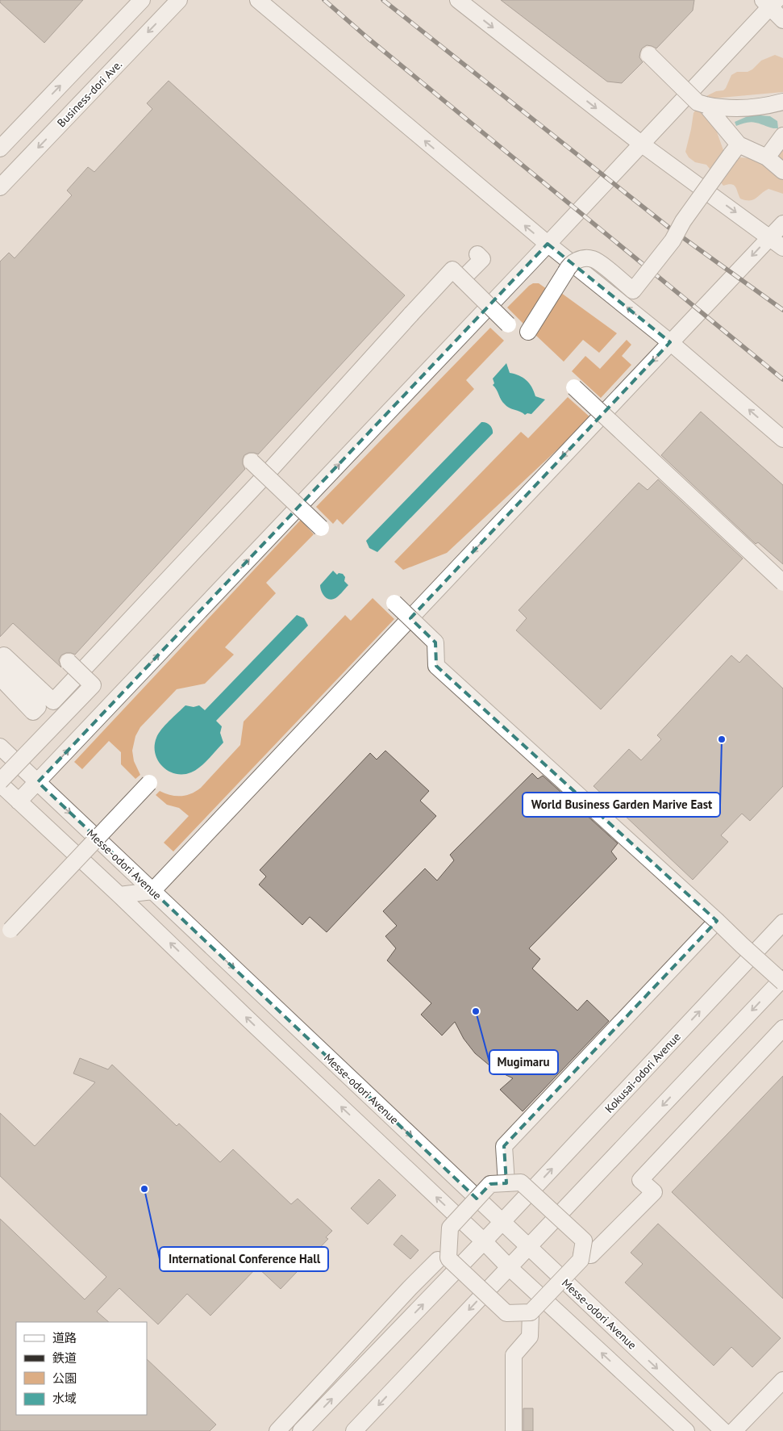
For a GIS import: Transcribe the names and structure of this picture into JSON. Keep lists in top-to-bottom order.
{
  "streets": {
    "street": ["Business-dori Ave.", "Messe-odori Avenue", "Kokusai-odori Avenue"]
  },
  "crossings": [
    ["Messe-odori Avenue", "Kokusai-odori Avenue"]
  ],
  "places": ["World Business Garden Marive East", "Mugimaru", "International Conference Hall"],
  "legend": [
    "道路",
    "鉄道",
    "公園",
    "水域"
  ]
}
